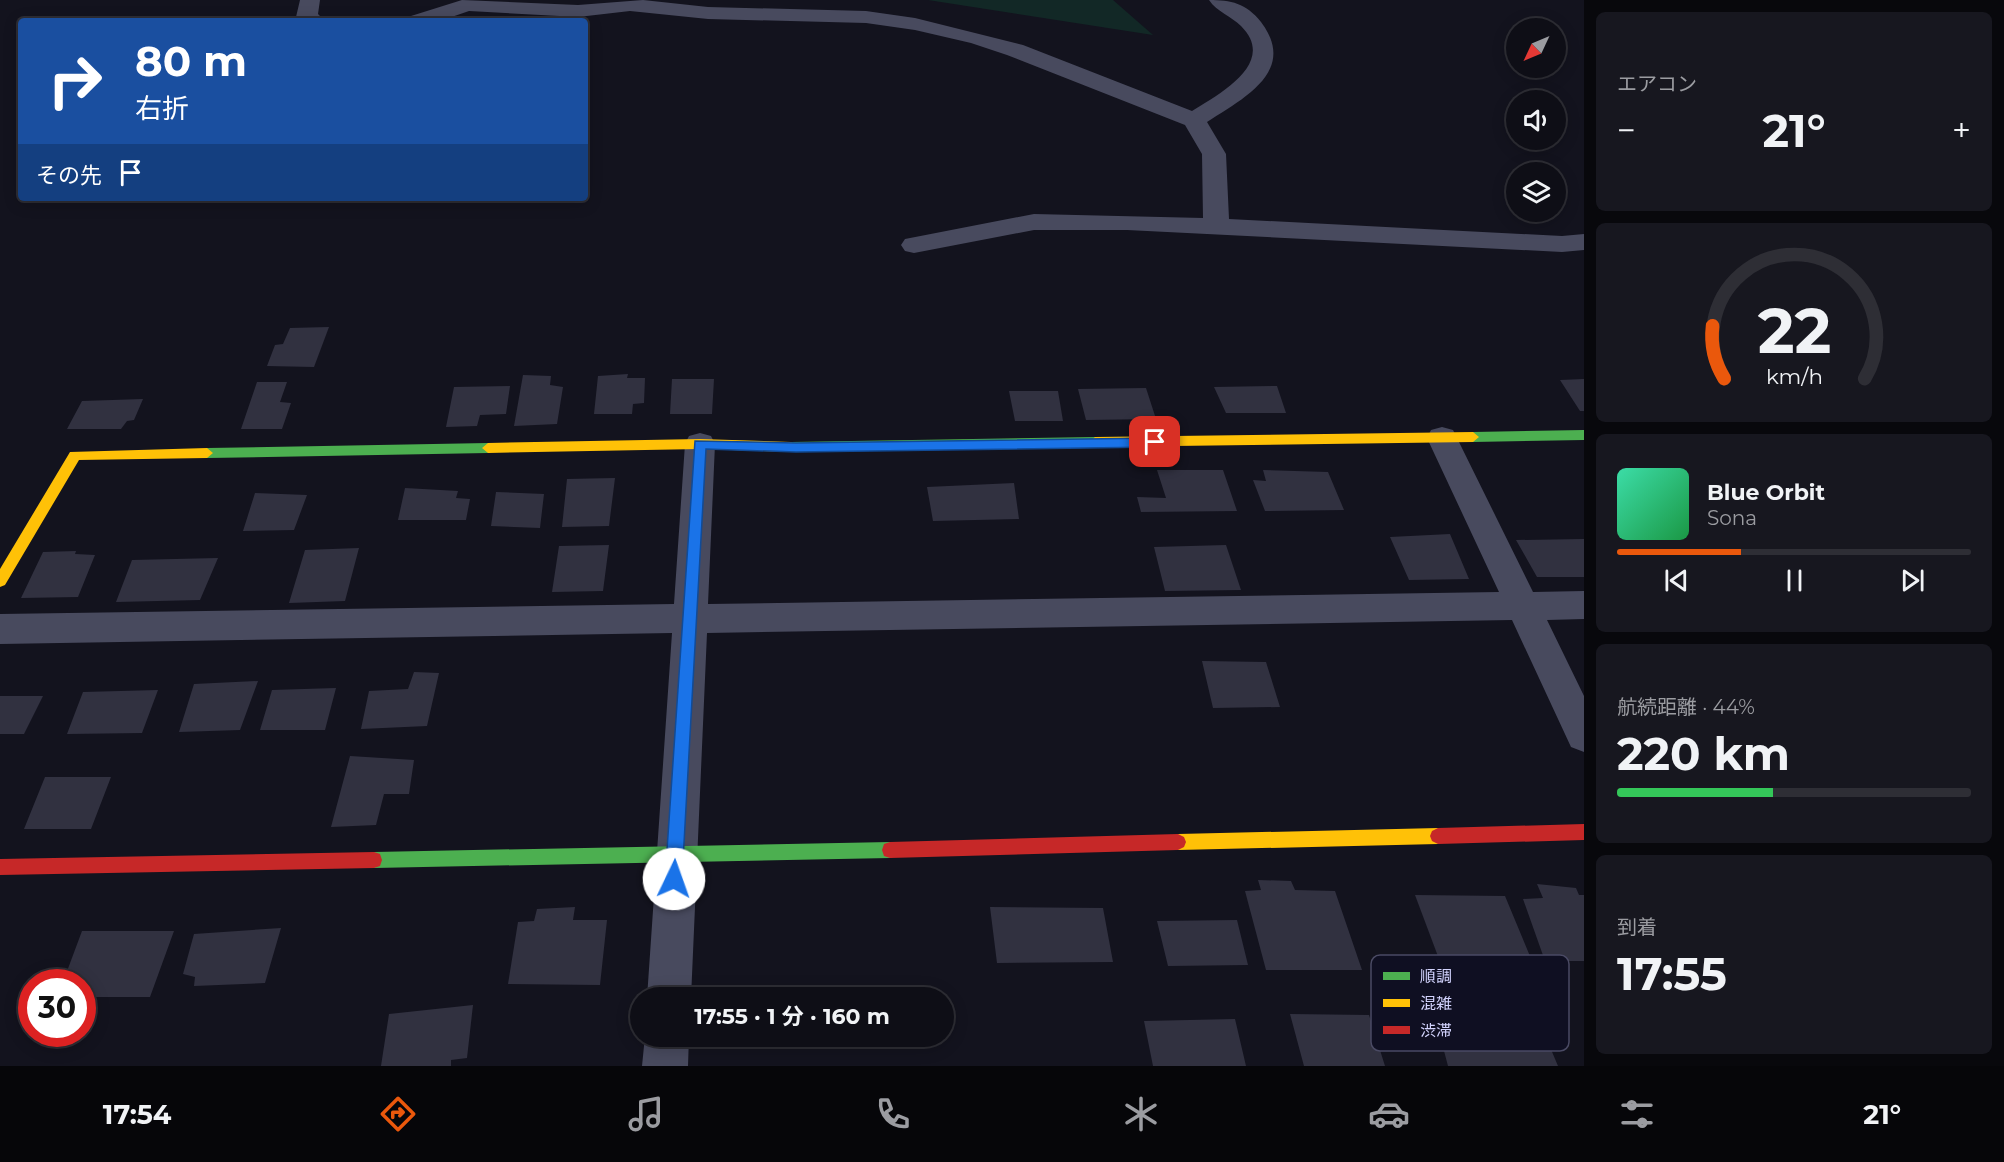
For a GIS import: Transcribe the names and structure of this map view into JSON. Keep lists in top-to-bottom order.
{
  "legend": ["順調", "混雑", "渋滞"],
  "north": "bottom left",
  "page": {
    "tile": [
      "エアコン",
      ["航続距離 · 44%", "220 km"],
      ["到着", "17:55"]
    ],
    "turn": ["80 m", "右折"],
    "heat": ["−", "21°", "+"],
    "then": "その先",
    "song": ["Blue Orbit", "Sona"],
    "limit": "30",
    "trip": "17:55 · 1 分 · 160 m",
    "tabs": ["17:54", "21°"],
    "gauge": ["22", "km/h"]
  }
}
